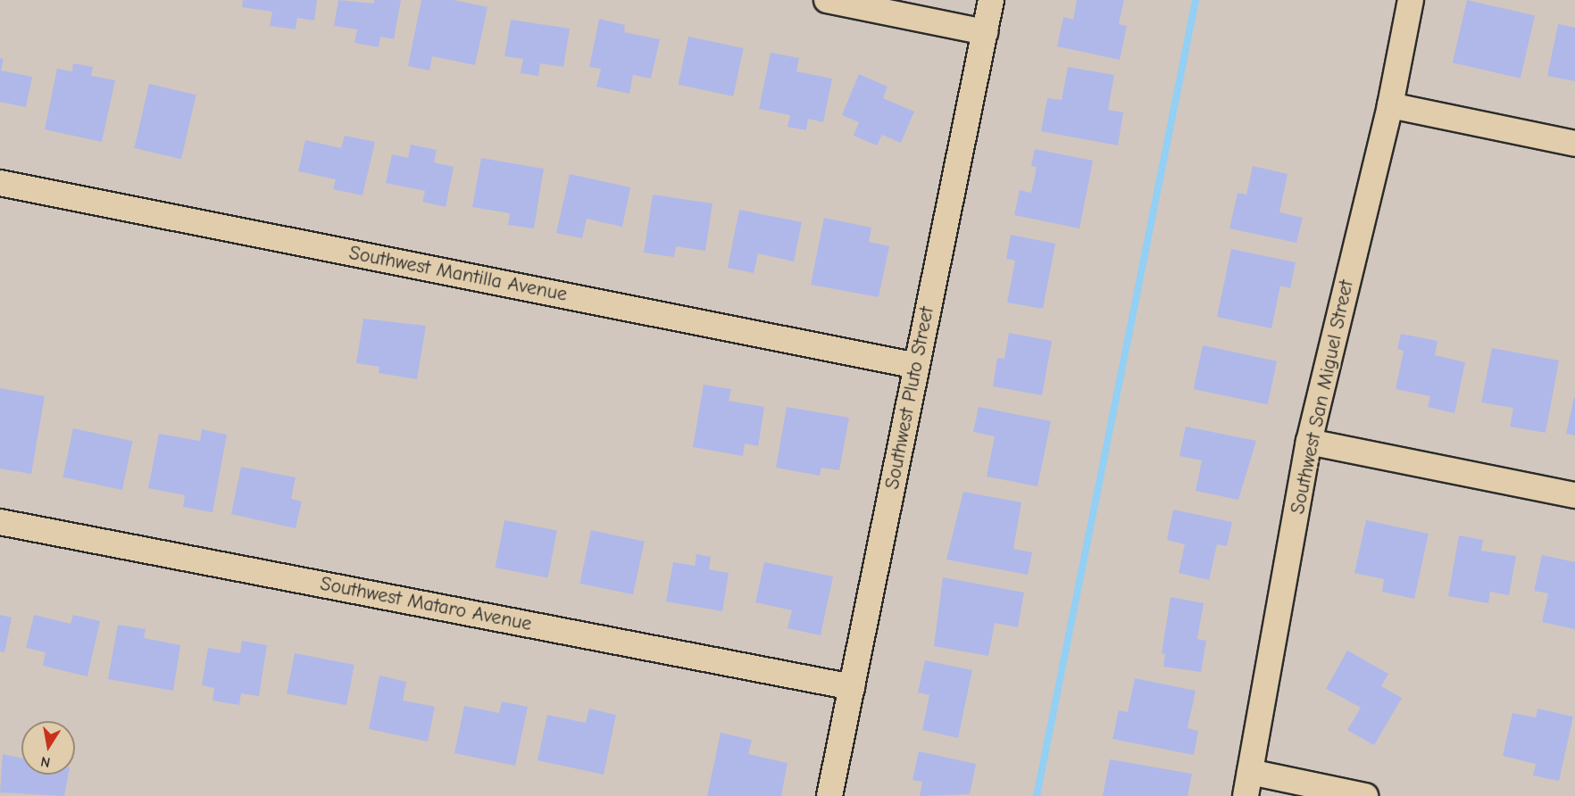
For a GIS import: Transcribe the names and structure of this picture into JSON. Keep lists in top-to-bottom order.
{
  "streets": {
    "street": [
      "Southwest Mantilla Avenue",
      "Southwest San Miguel Street",
      "Southwest Pluto Street",
      "Southwest Mataro Avenue"
    ]
  },
  "crossings": [
    ["Southwest Mantilla Avenue", "Southwest Pluto Street"],
    ["Southwest Pluto Street", "Southwest Mataro Avenue"]
  ],
  "north": "bottom"
}
